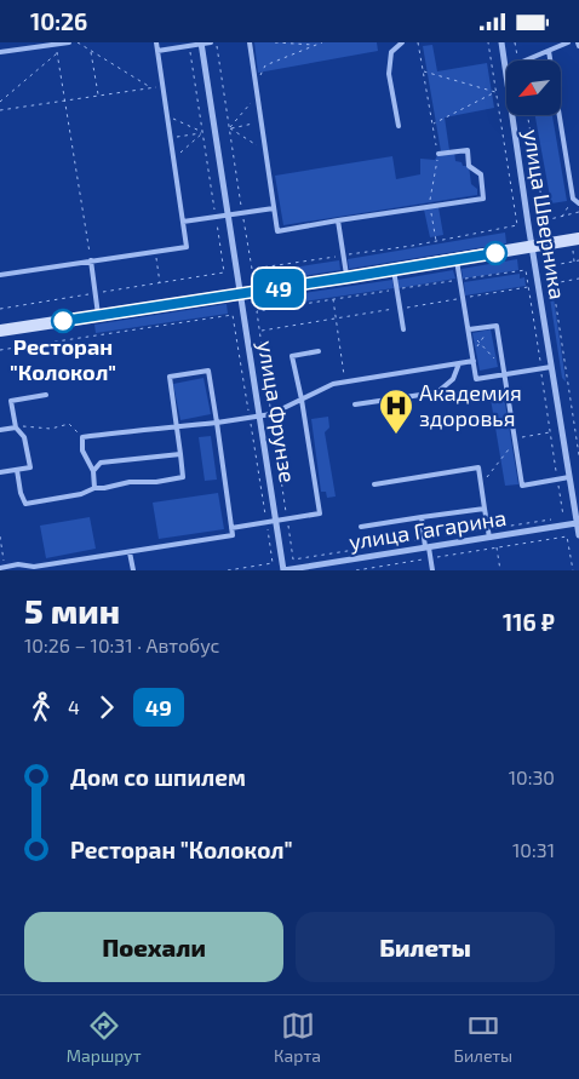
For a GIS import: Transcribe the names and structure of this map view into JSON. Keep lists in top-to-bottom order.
{
  "streets": {
    "street": ["улица Шверника", "улица Фрунзе", "улица Гагарина"]
  },
  "crossings": [
    ["улица Шверника", "улица Гагарина"],
    ["улица Фрунзе", "улица Гагарина"]
  ],
  "places": {
    "other": ["Ресторан \"Колокол\""],
    "hospital": ["Академия здоровья"]
  },
  "lines": ["bus line 49"],
  "north": "bottom left",
  "page": {
    "status": "10:26",
    "on_map": "49",
    "heading": ["5 мин", "10:26 – 10:31 · Автобус", "116 ₽"],
    "legs": ["4", "49"],
    "list": [
      {
        "name": "Дом со шпилем",
        "value": "10:30"
      },
      {
        "name": "Ресторан \"Колокол\"",
        "value": "10:31"
      }
    ],
    "buttons": ["Поехали", "Билеты"],
    "tabs": ["Маршрут", "Карта", "Билеты"]
  }
}
